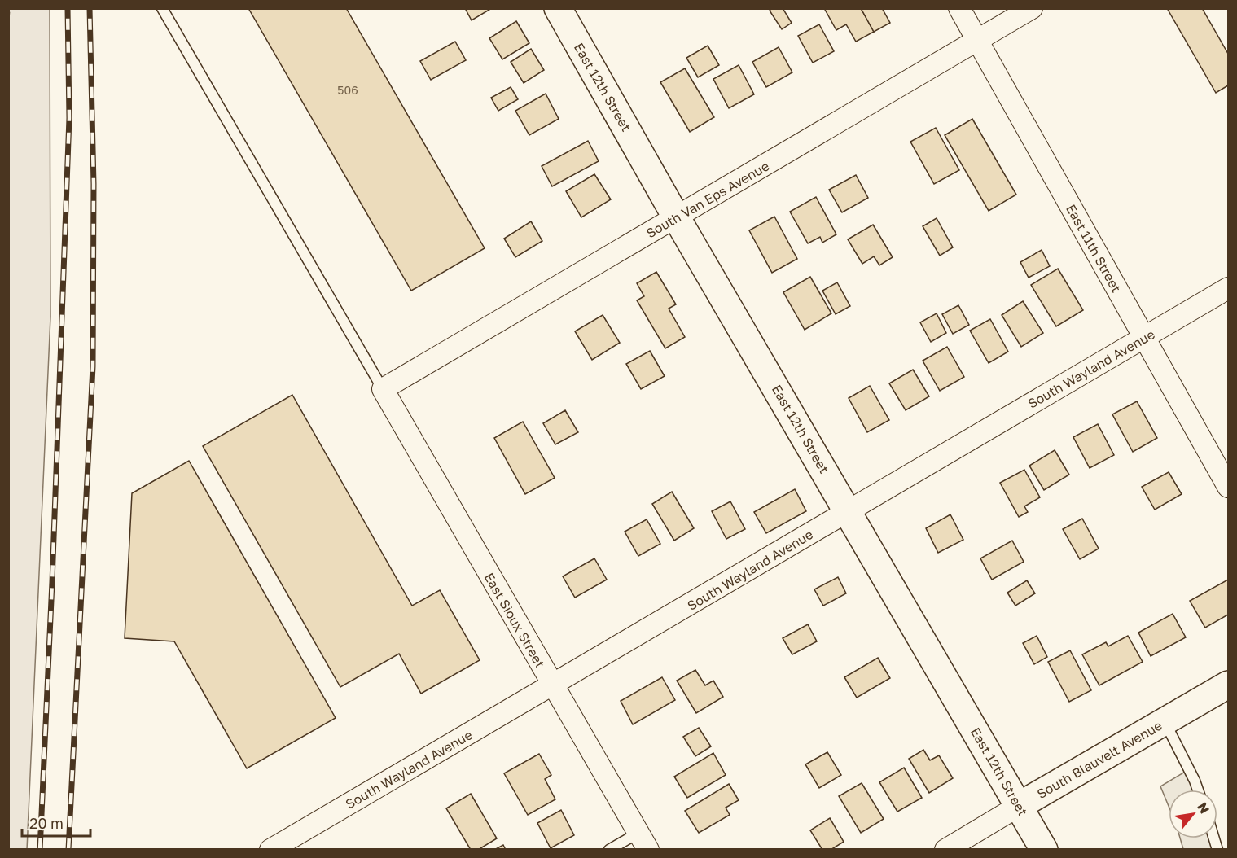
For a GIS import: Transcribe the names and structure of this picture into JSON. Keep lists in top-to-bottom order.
{
  "streets": {
    "street": [
      "East 12th Street",
      "South Van Eps Avenue",
      "East 11th Street",
      "South Wayland Avenue",
      "East Sioux Street",
      "South Blauvelt Avenue"
    ]
  },
  "crossings": [
    ["East 12th Street", "South Van Eps Avenue"],
    ["East 12th Street", "South Wayland Avenue"],
    ["East 12th Street", "South Blauvelt Avenue"],
    ["South Van Eps Avenue", "East 11th Street"],
    ["South Van Eps Avenue", "East Sioux Street"],
    ["East 11th Street", "South Wayland Avenue"],
    ["South Wayland Avenue", "East Sioux Street"]
  ],
  "house_numbers": ["506"],
  "scale_bar": "20 m",
  "north": "top right"
}
